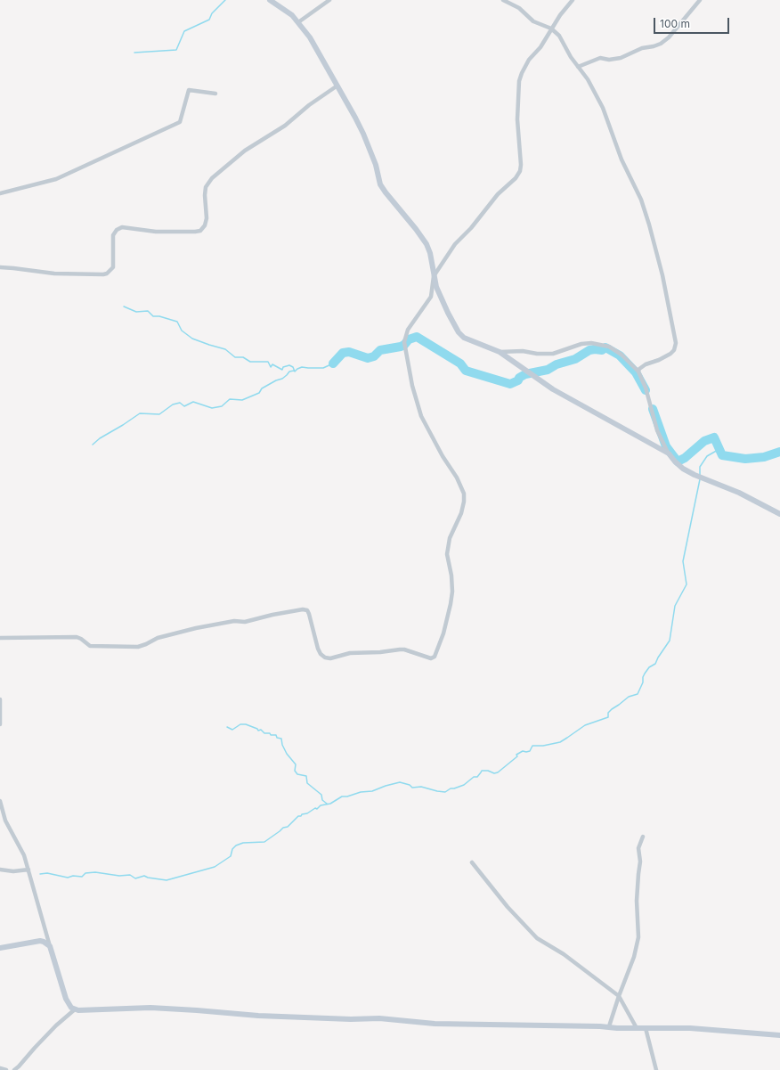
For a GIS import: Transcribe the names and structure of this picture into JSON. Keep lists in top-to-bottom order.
{
  "scale_bar": "100 m"
}
